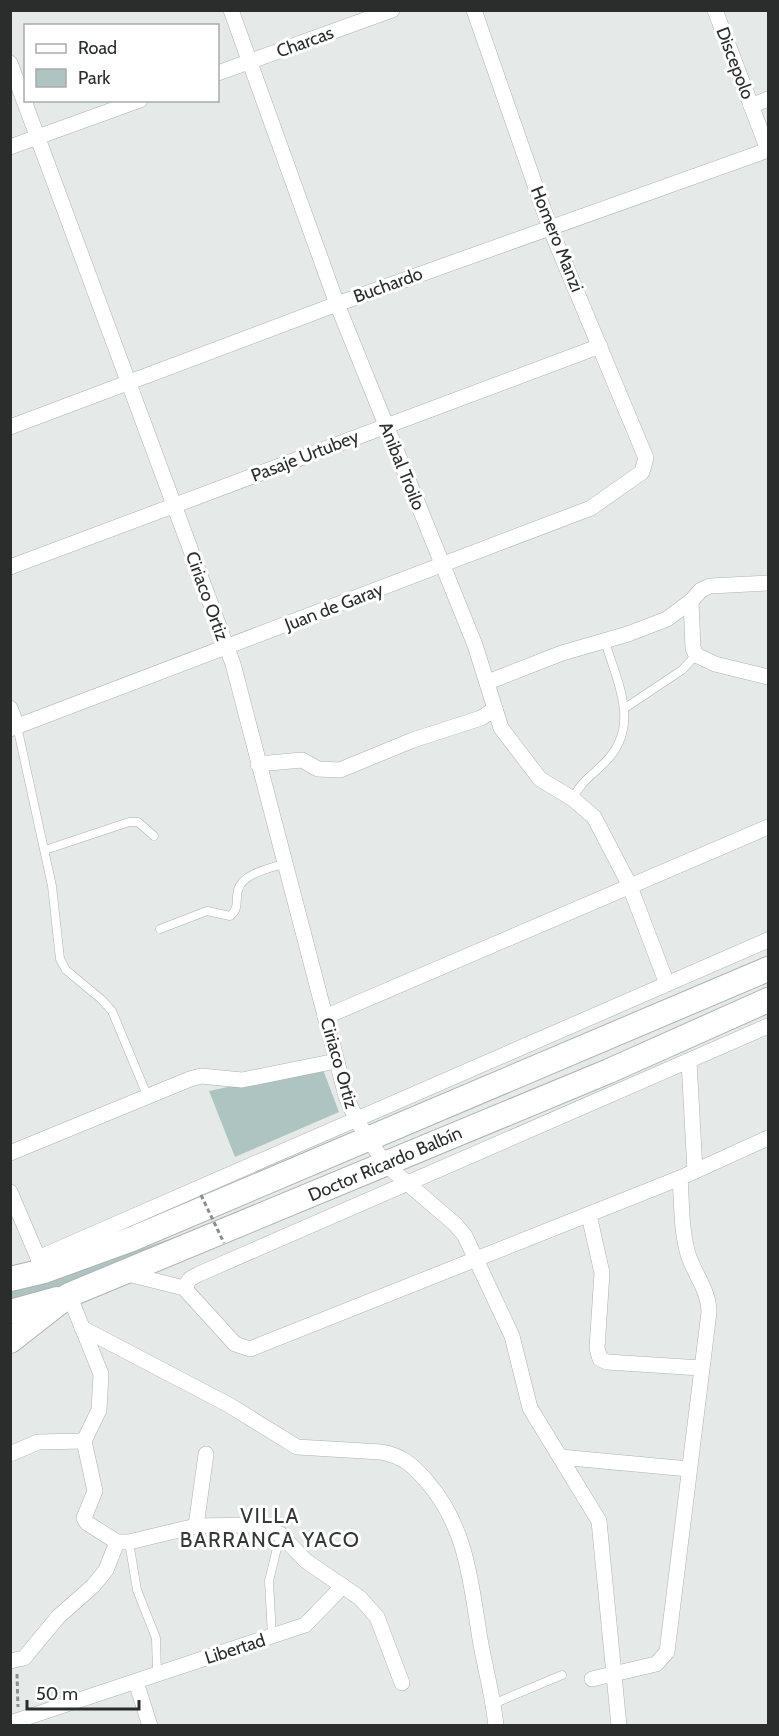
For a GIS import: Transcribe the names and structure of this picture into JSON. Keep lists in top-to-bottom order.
{
  "streets": {
    "main road": ["Doctor Ricardo Balbín"],
    "street": [
      "Charcas",
      "Discepolo",
      "Homero Manzi",
      "Buchardo",
      "Pasaje Urtubey",
      "Anibal Troilo",
      "Ciriaco Ortiz",
      "Juan de Garay",
      "Libertad"
    ]
  },
  "crossings": [
    ["Charcas", "Anibal Troilo"],
    ["Discepolo", "Buchardo"],
    ["Homero Manzi", "Buchardo"],
    ["Homero Manzi", "Pasaje Urtubey"],
    ["Homero Manzi", "Juan de Garay"],
    ["Buchardo", "Anibal Troilo"],
    ["Buchardo", "Ciriaco Ortiz"],
    ["Pasaje Urtubey", "Anibal Troilo"],
    ["Pasaje Urtubey", "Ciriaco Ortiz"],
    ["Anibal Troilo", "Juan de Garay"],
    ["Ciriaco Ortiz", "Juan de Garay"],
    ["Ciriaco Ortiz", "Doctor Ricardo Balbín"]
  ],
  "districts": ["VILLA BARRANCA YACO"],
  "legend": ["Road", "Park"],
  "scale_bar": "50 m"
}
